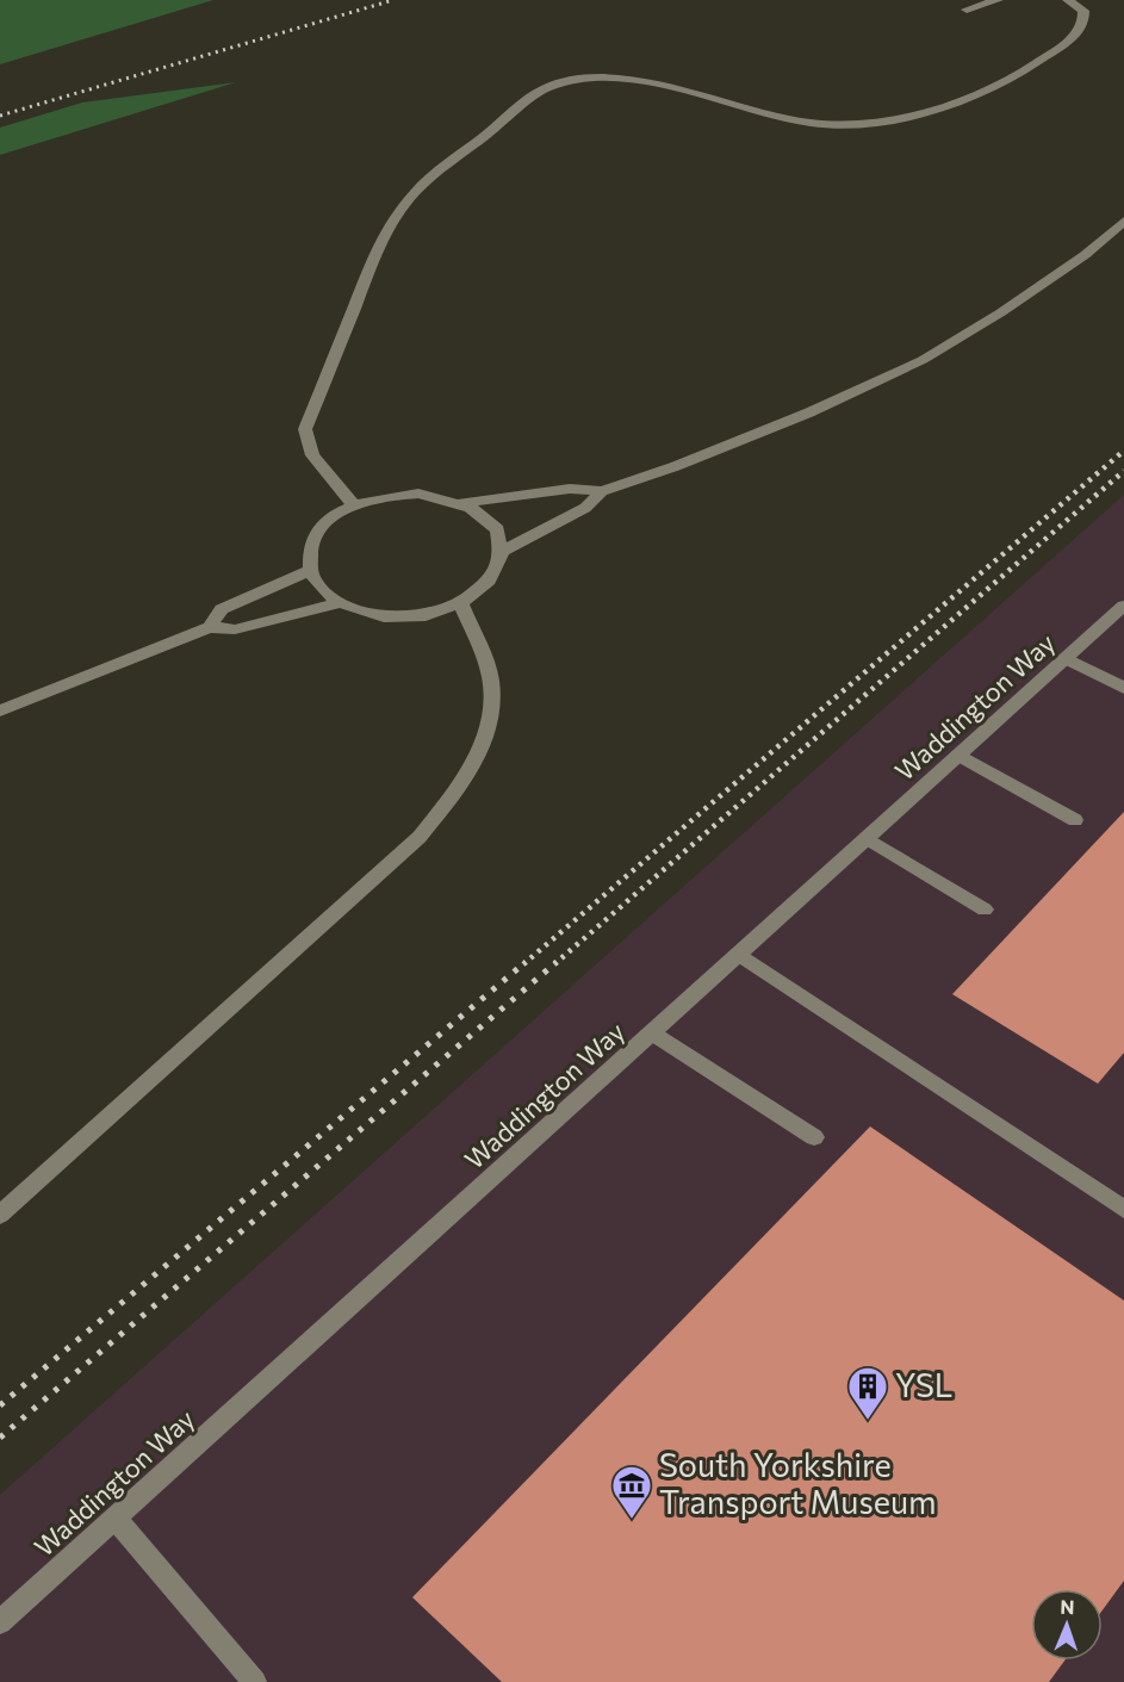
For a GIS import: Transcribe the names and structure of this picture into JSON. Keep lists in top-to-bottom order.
{
  "streets": {
    "street": ["Waddington Way"]
  },
  "places": {
    "building": ["YSL"],
    "museum": ["South Yorkshire Transport Museum"]
  },
  "north": "top"
}
